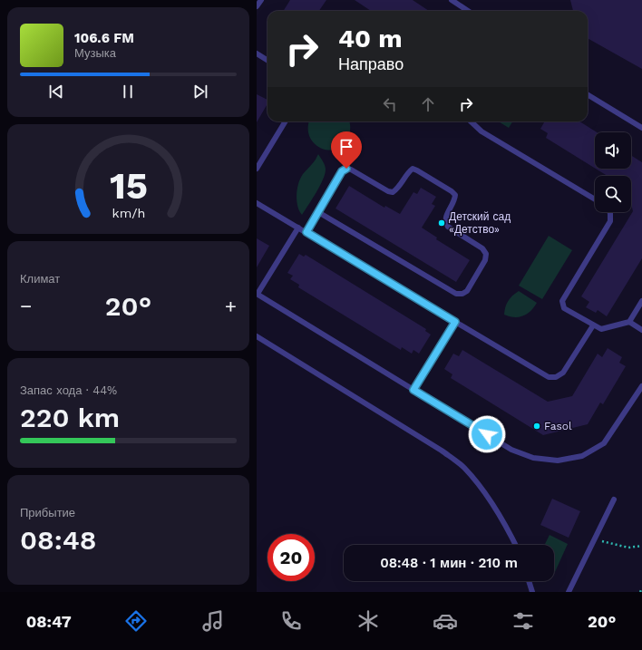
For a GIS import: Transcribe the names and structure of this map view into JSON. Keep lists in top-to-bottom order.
{
  "places": ["Детский сад «Детство»", "Fasol"],
  "page": {
    "turn": ["40 m", "Направо"],
    "song": ["106.6 FM", "Музыка"],
    "tile": [
      "Климат",
      ["Запас хода · 44%", "220 km"],
      ["Прибытие", "08:48"]
    ],
    "heat": ["−", "20°", "+"],
    "limit": "20",
    "trip": "08:48 · 1 мин · 210 m",
    "tabs": ["08:47", "20°"],
    "gauge": ["15", "km/h"]
  }
}
